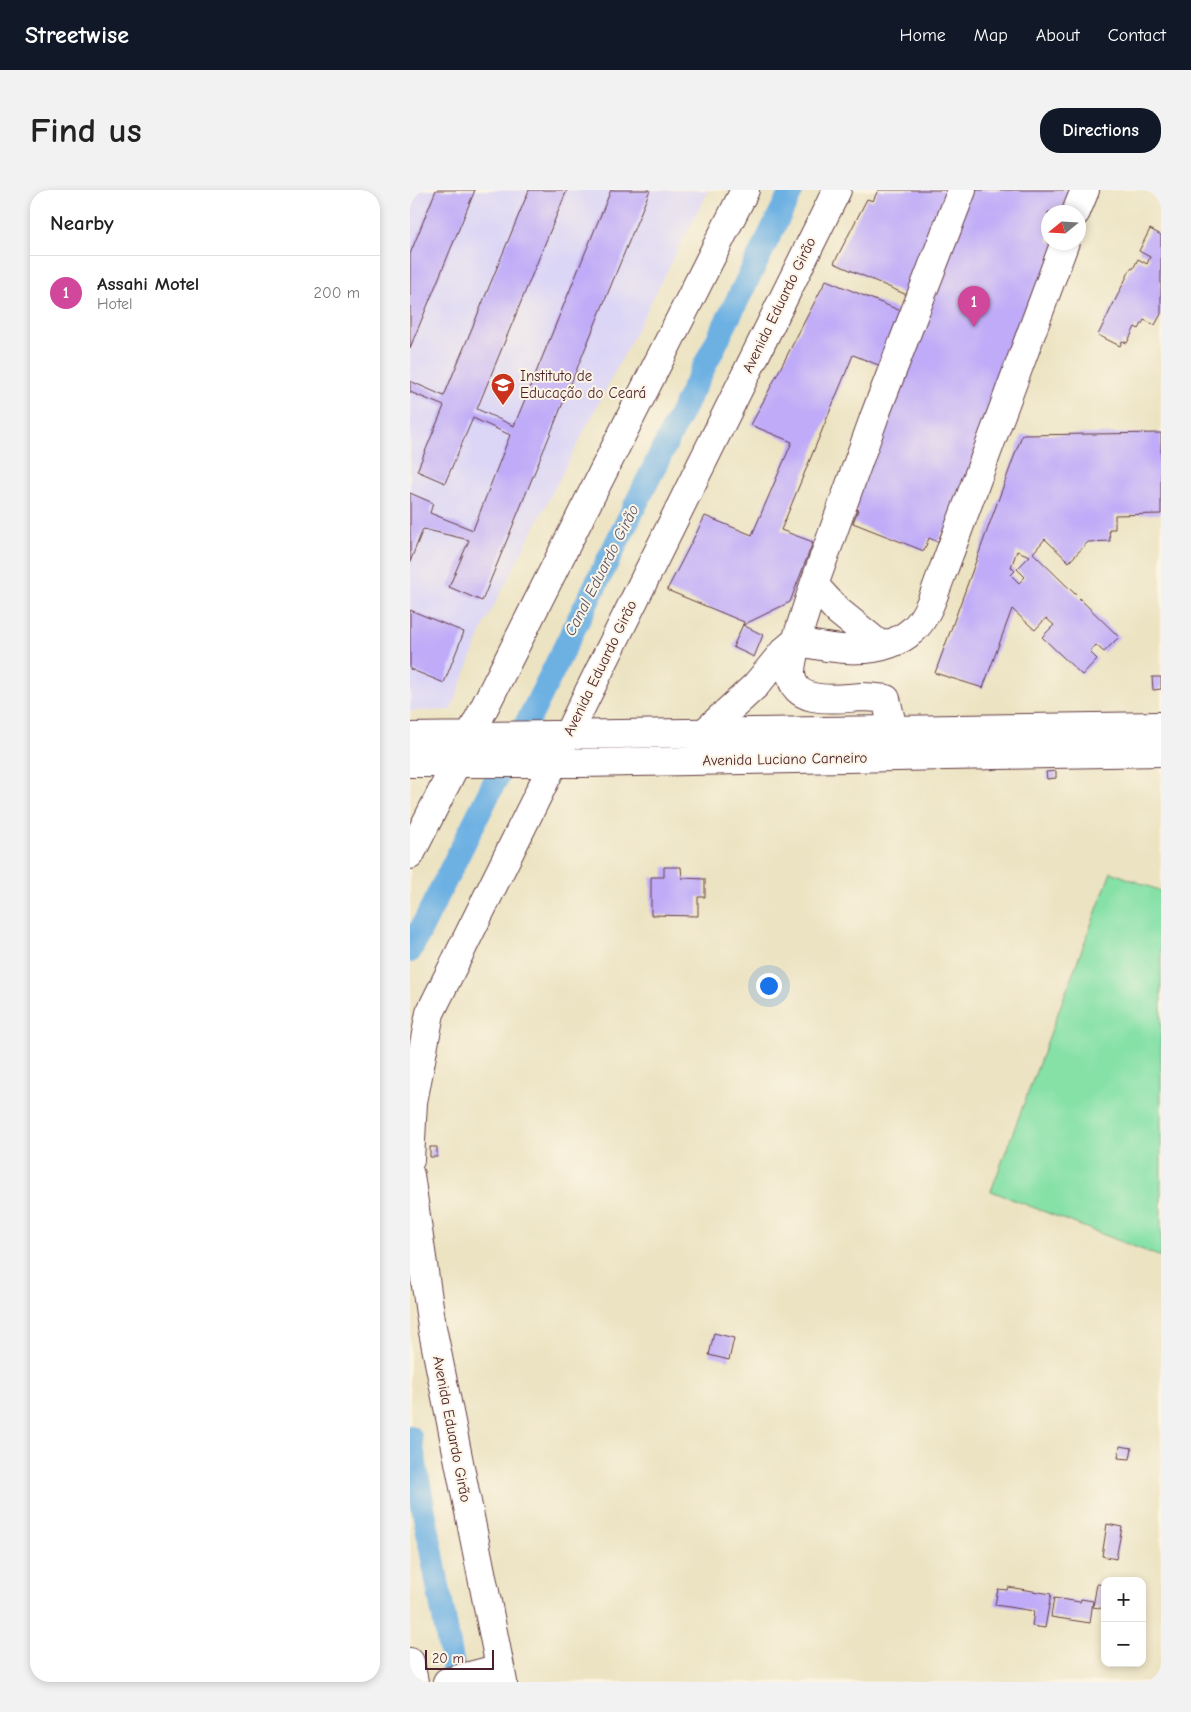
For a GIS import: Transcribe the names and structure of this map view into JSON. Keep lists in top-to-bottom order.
{
  "streets": {
    "main road": ["Avenida Eduardo Girão", "Avenida Luciano Carneiro"]
  },
  "crossings": [
    ["Avenida Eduardo Girão", "Avenida Luciano Carneiro"]
  ],
  "water": ["Canal Eduardo Girão"],
  "places": {
    "school or university": ["Instituto de Educação do Ceará"]
  },
  "scale_bar": "20 m",
  "north": "left",
  "page": {
    "header": "Streetwise",
    "nav": [
      "Home",
      "Map",
      "About",
      "Contact"
    ],
    "buttons": "Directions",
    "title": "Find us",
    "heading": "Nearby",
    "list": [
      {
        "mark": "1",
        "name": "Assahi Motel",
        "note": "Hotel",
        "value": "200 m"
      }
    ],
    "pins": "1",
    "map_buttons": ["+", "−"],
    "scale": "20 m"
  }
}
